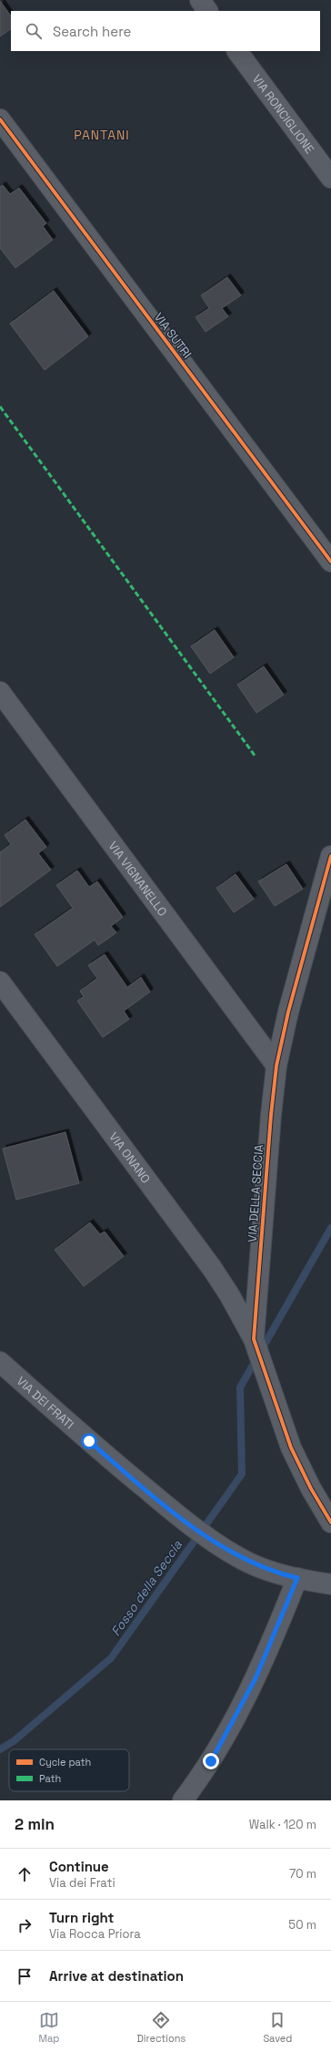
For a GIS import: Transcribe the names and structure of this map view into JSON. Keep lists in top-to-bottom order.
{
  "streets": {
    "street": [
      "VIA RONCIGLIONE",
      "VIA SUTRI",
      "VIA VIGNANELLO",
      "VIA ONANO",
      "VIA DELLA SECCIA",
      "VIA DEI FRATI"
    ]
  },
  "crossings": [
    ["VIA VIGNANELLO", "VIA DELLA SECCIA"],
    ["VIA ONANO", "VIA DELLA SECCIA"]
  ],
  "districts": ["PANTANI"],
  "water": ["Fosso della Seccia"],
  "legend": ["Cycle path", "Path"],
  "page": {
    "search": "Search here",
    "heading": ["2 min", "Walk · 120 m"],
    "list": [
      ["Continue", "Via dei Frati", "70 m"],
      ["Turn right", "Via Rocca Priora", "50 m"],
      "Arrive at destination"
    ],
    "nav": ["Map", "Directions", "Saved"]
  }
}
